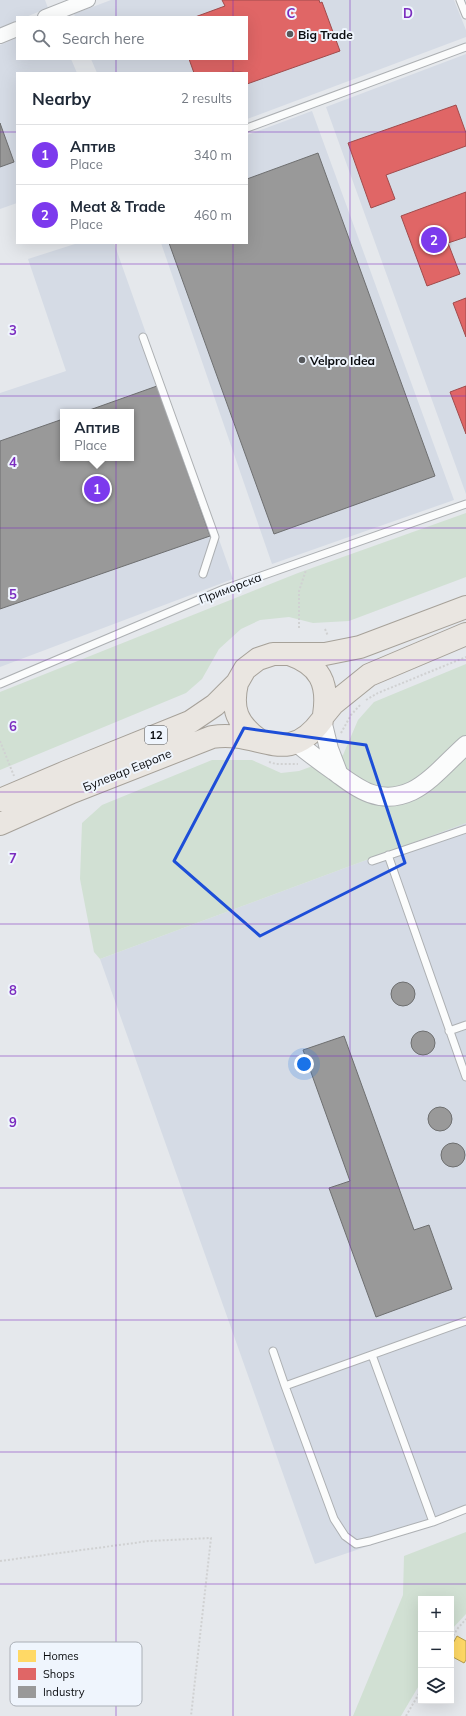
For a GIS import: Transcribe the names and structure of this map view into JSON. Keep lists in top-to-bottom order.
{
  "streets": {
    "main road": ["12", "Булевар Европе"],
    "lane": ["Приморска"]
  },
  "places": ["Big Trade", "Velpro Idea"],
  "legend": ["Homes", "Shops", "Industry"],
  "page": {
    "search": "Search here",
    "heading": ["Nearby", "2 results"],
    "list": [
      {
        "mark": "1",
        "name": "Аптив",
        "note": "Place",
        "value": "340 m"
      },
      {
        "mark": "2",
        "name": "Meat & Trade",
        "note": "Place",
        "value": "460 m"
      }
    ],
    "pins": ["2", "1"],
    "popup": ["Аптив", "Place"],
    "map_buttons": ["+", "−"]
  },
  "grid": {
    "columns": ["C", "D"],
    "rows": [
      "3",
      "4",
      "5",
      "6",
      "7",
      "8",
      "9"
    ]
  }
}
